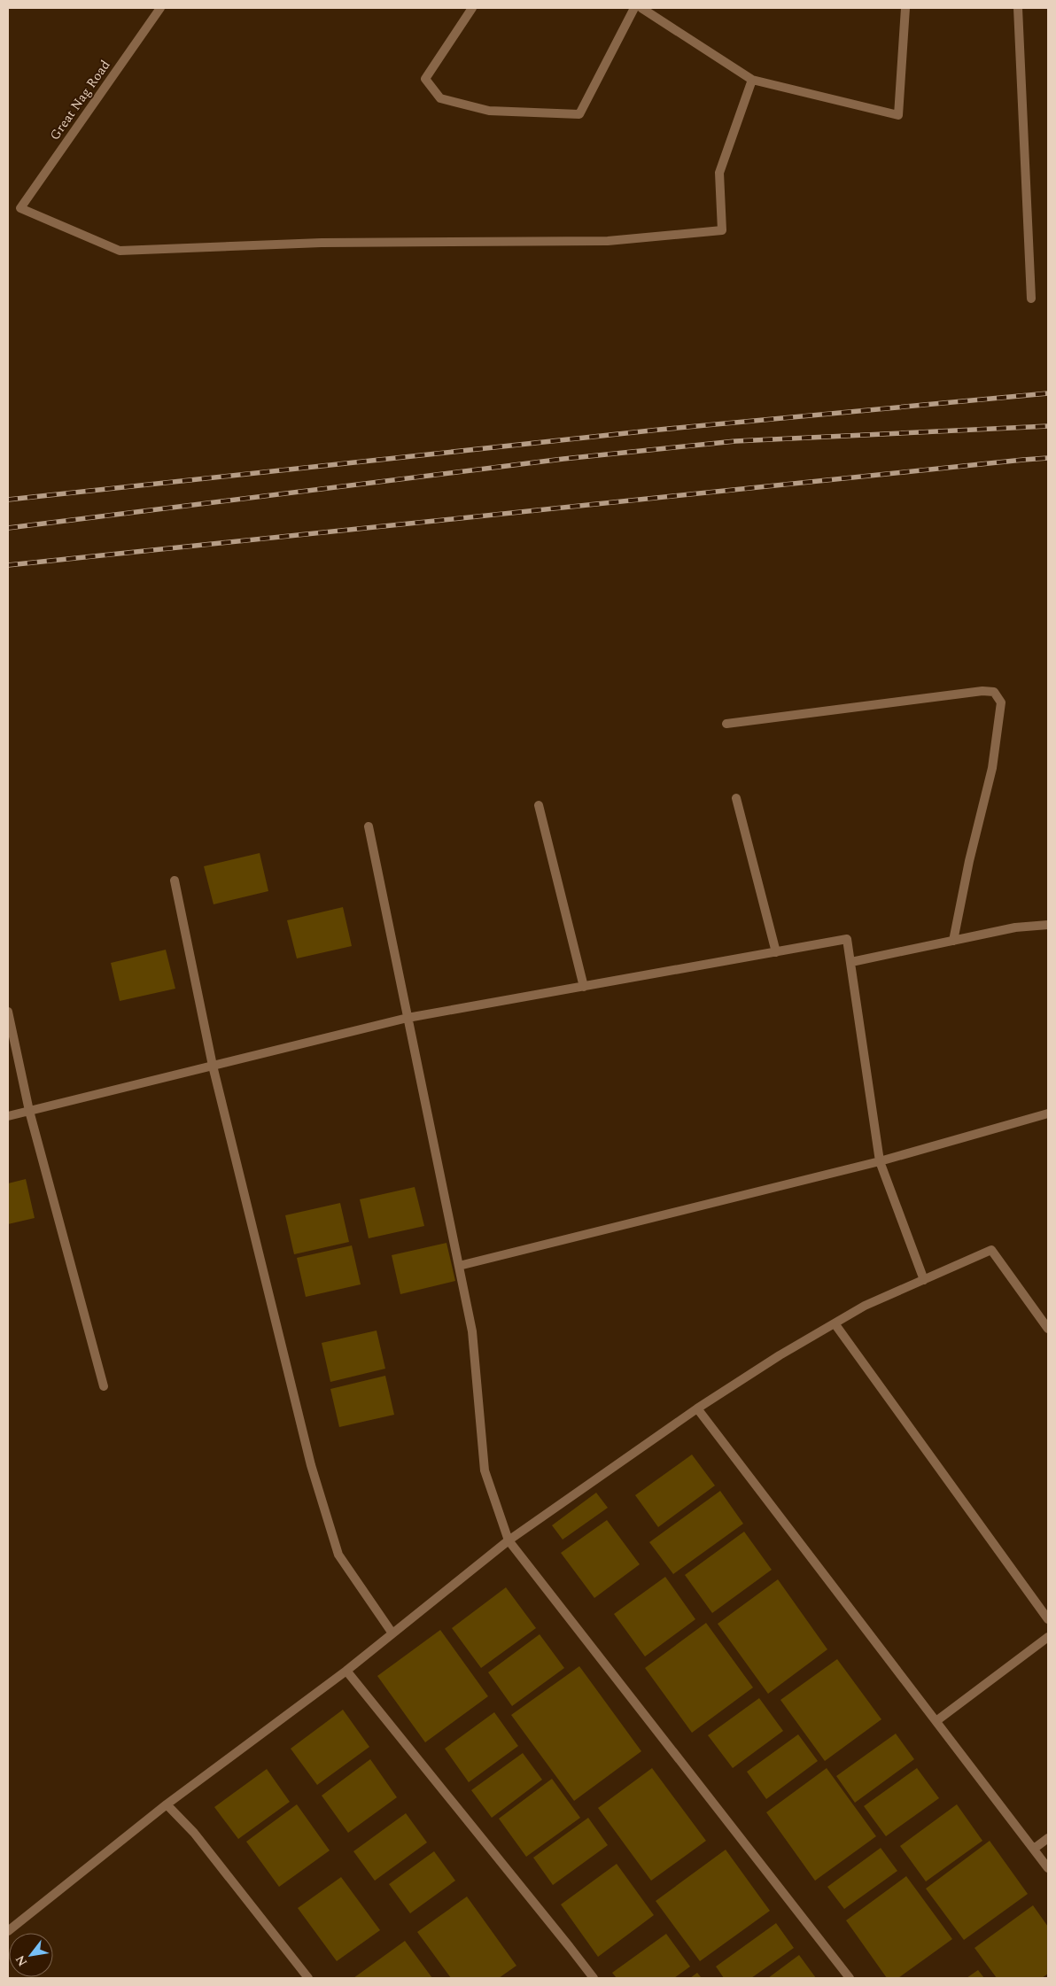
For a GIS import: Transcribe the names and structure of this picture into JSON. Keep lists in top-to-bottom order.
{
  "streets": {
    "street": ["Great Nag Road"]
  },
  "north": "bottom left"
}
